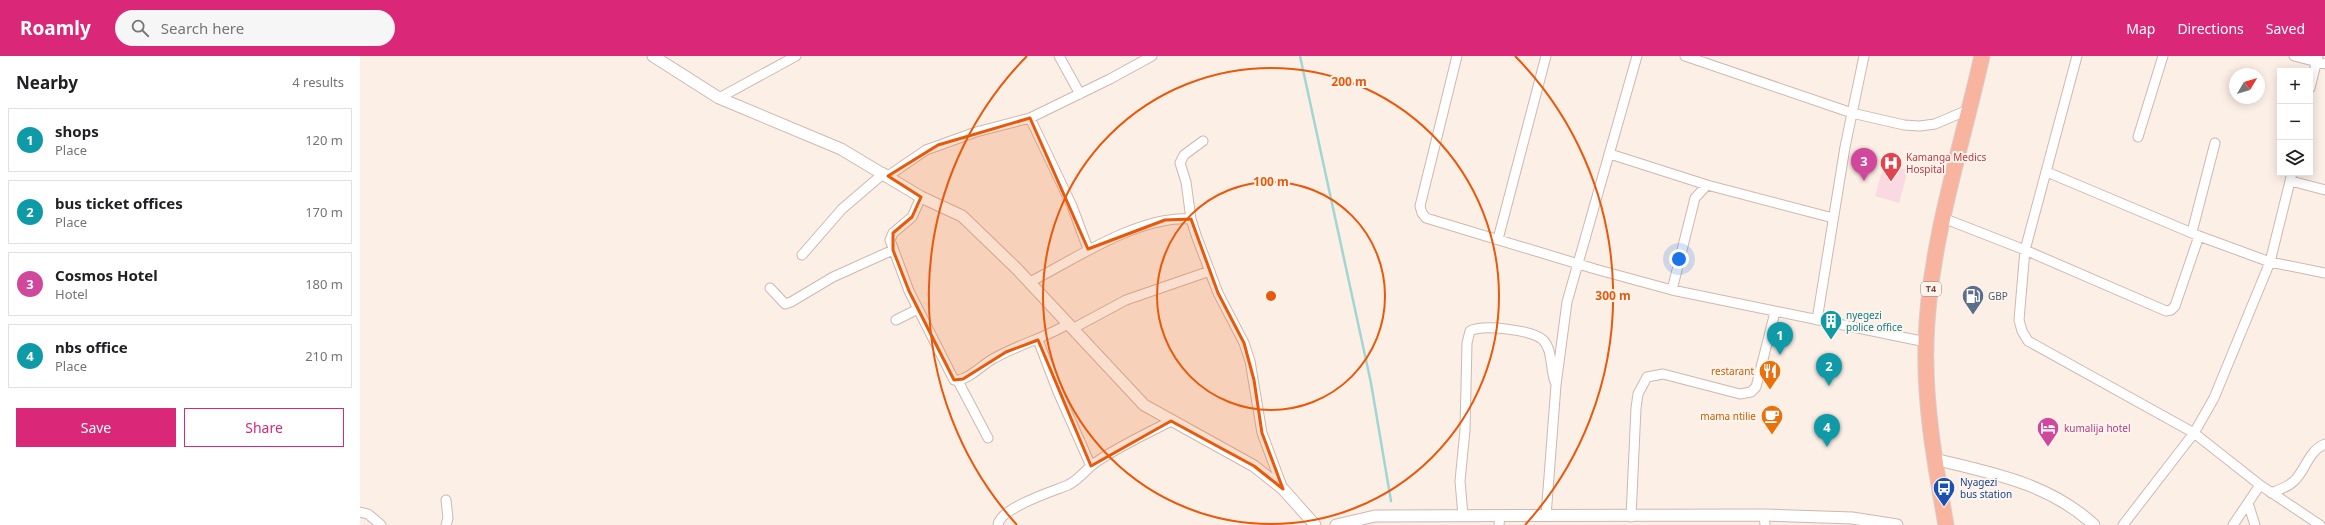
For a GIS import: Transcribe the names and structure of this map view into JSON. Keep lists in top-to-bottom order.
{
  "streets": {
    "highway": ["T4"]
  },
  "places": {
    "hospital": ["Kamanga Medics Hospital"],
    "fuel station": ["GBP"],
    "building": ["nyegezi police office"],
    "restaurant": ["restarant"],
    "cafe": ["mama ntilie"],
    "hotel": ["kumalija hotel"],
    "bus stop": ["Nyagezi bus station"]
  },
  "north": "top right",
  "page": {
    "header": "Roamly",
    "search": "Search here",
    "nav": ["Map", "Directions", "Saved"],
    "heading": ["Nearby", "4 results"],
    "map_buttons": ["+", "−"],
    "list": [
      {
        "mark": "1",
        "name": "shops",
        "note": "Place",
        "value": "120 m"
      },
      {
        "mark": "2",
        "name": "bus ticket offices",
        "note": "Place",
        "value": "170 m"
      },
      {
        "mark": "3",
        "name": "Cosmos Hotel",
        "note": "Hotel",
        "value": "180 m"
      },
      {
        "mark": "4",
        "name": "nbs office",
        "note": "Place",
        "value": "210 m"
      }
    ],
    "pins": [
      "3",
      "1",
      "2",
      "4"
    ],
    "buttons": ["Save", "Share"]
  },
  "rings": ["200 m", "100 m", "300 m"]
}
